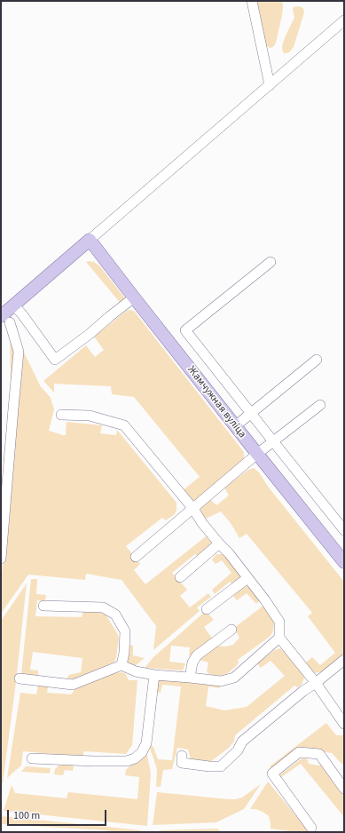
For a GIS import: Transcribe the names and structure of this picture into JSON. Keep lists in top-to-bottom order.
{
  "streets": {
    "main road": ["Жамчужная вуліца"]
  },
  "scale_bar": "100 m"
}
